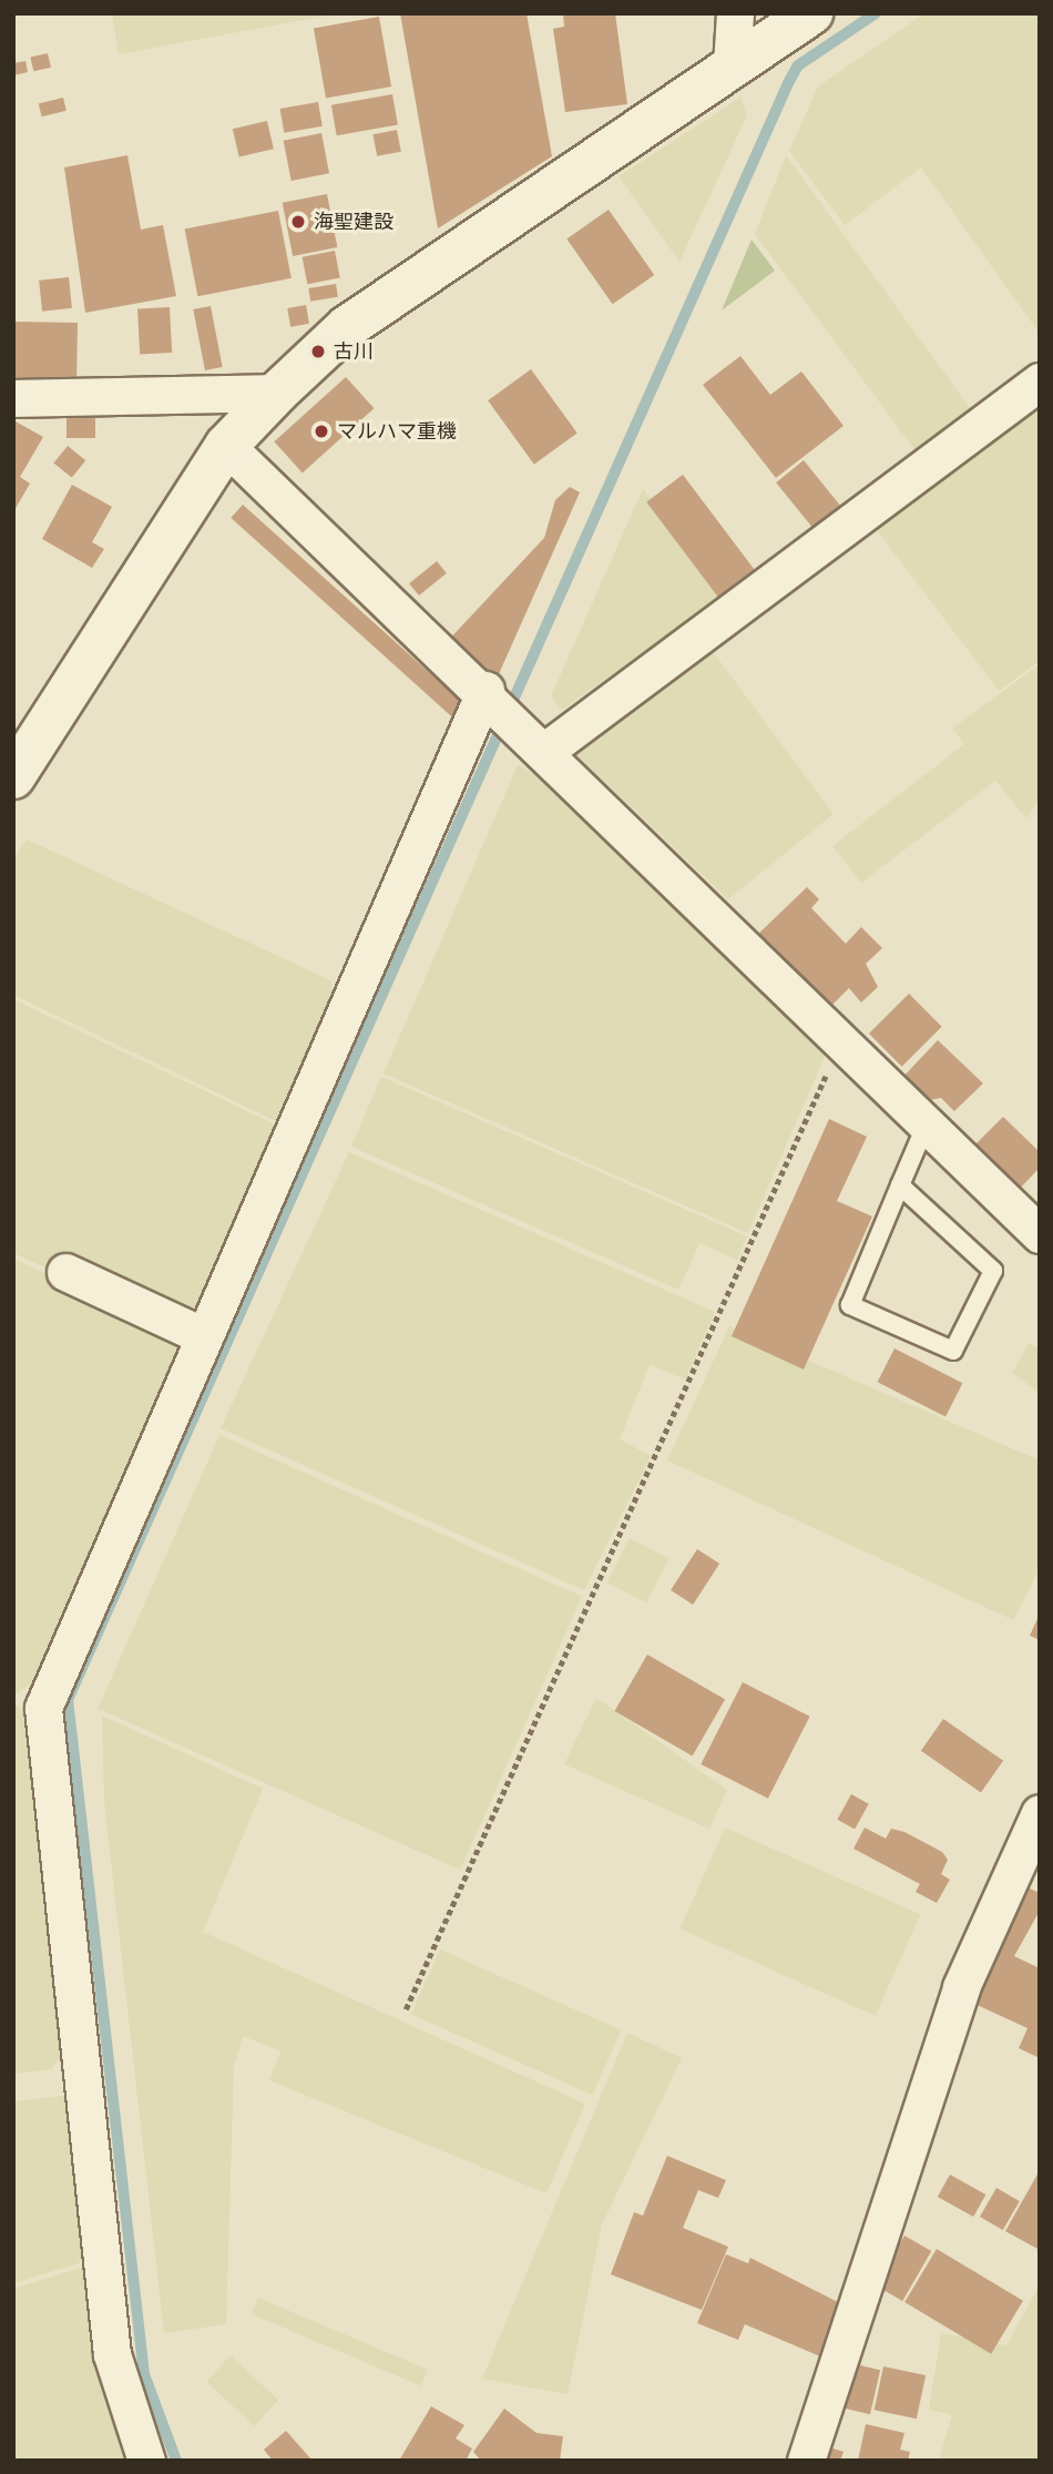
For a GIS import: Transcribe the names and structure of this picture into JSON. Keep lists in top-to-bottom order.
{
  "places": ["海聖建設", "古川", "マルハマ重機"]
}
